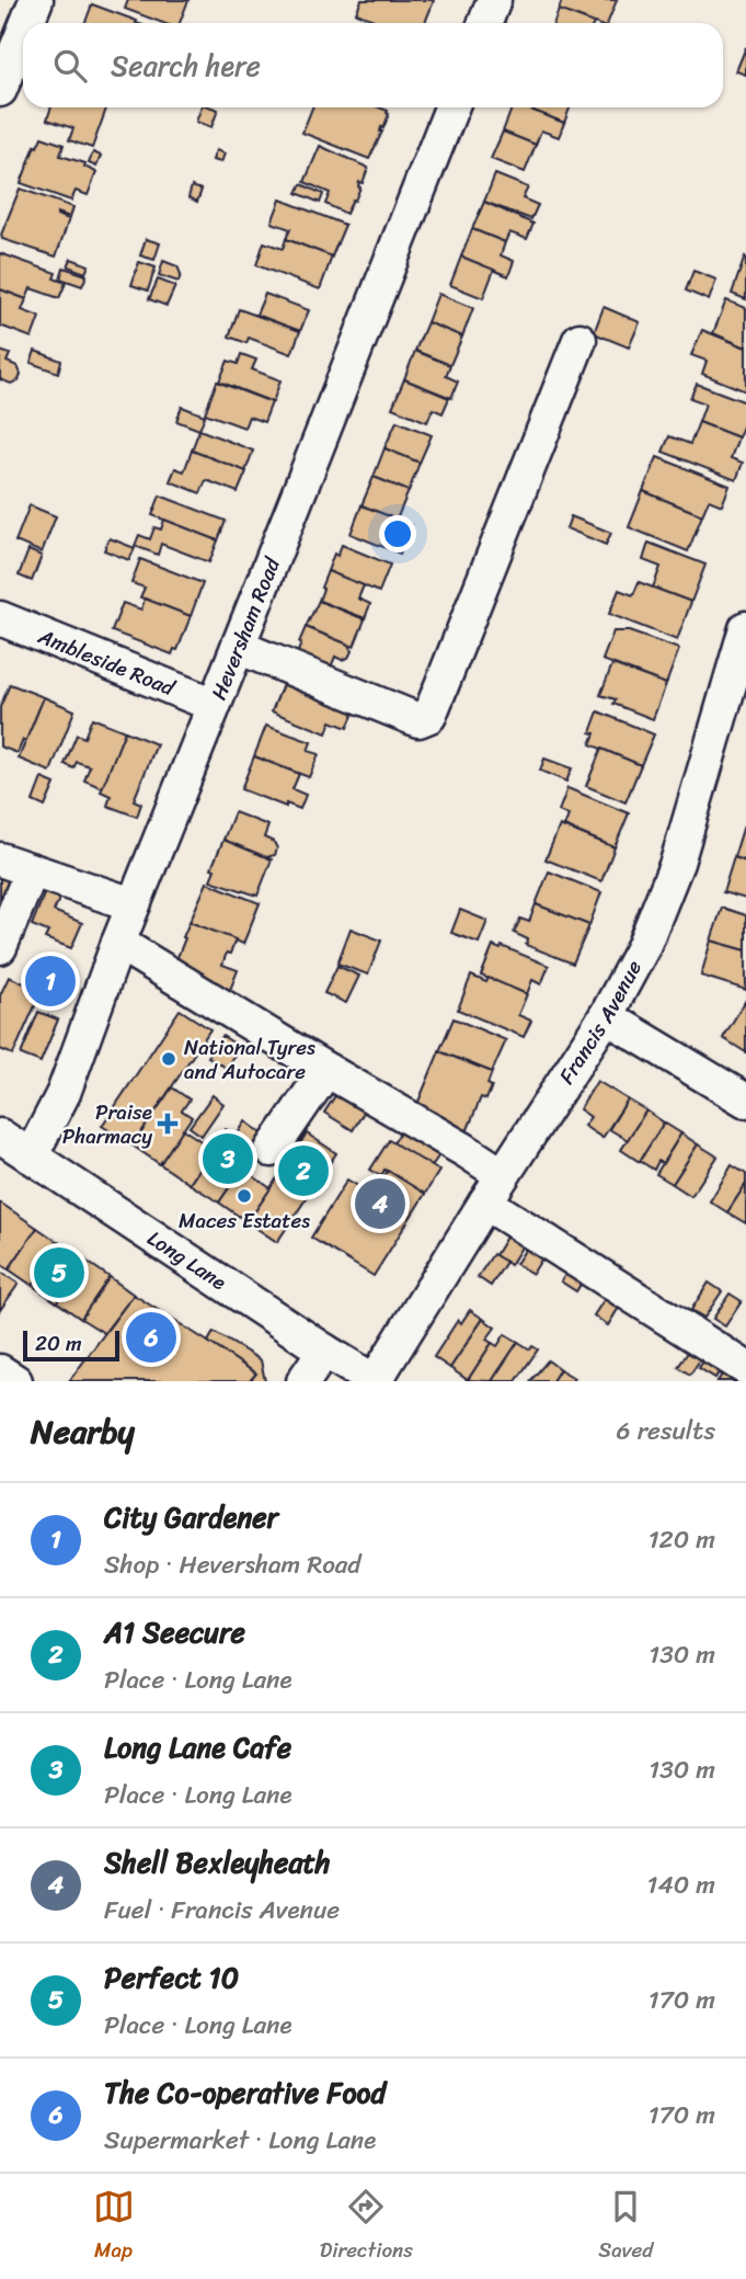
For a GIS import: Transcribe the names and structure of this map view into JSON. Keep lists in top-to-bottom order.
{
  "streets": {
    "street": [
      "Heversham Road",
      "Ambleside Road",
      "Francis Avenue",
      "Long Lane"
    ]
  },
  "crossings": [
    ["Heversham Road", "Ambleside Road"],
    ["Heversham Road", "Long Lane"],
    ["Francis Avenue", "Long Lane"]
  ],
  "places": {
    "other": ["National Tyres and Autocare", "Maces Estates"],
    "health": ["Praise Pharmacy"]
  },
  "scale_bar": "20 m",
  "page": {
    "search": "Search here",
    "pins": [
      "1",
      "3",
      "2",
      "4",
      "5",
      "6"
    ],
    "scale": "20 m",
    "heading": ["Nearby", "6 results"],
    "list": [
      {
        "mark": "1",
        "name": "City Gardener",
        "note": "Shop · Heversham Road",
        "value": "120 m"
      },
      {
        "mark": "2",
        "name": "A1 Seecure",
        "note": "Place · Long Lane",
        "value": "130 m"
      },
      {
        "mark": "3",
        "name": "Long Lane Cafe",
        "note": "Place · Long Lane",
        "value": "130 m"
      },
      {
        "mark": "4",
        "name": "Shell Bexleyheath",
        "note": "Fuel · Francis Avenue",
        "value": "140 m"
      },
      {
        "mark": "5",
        "name": "Perfect 10",
        "note": "Place · Long Lane",
        "value": "170 m"
      },
      {
        "mark": "6",
        "name": "The Co-operative Food",
        "note": "Supermarket · Long Lane",
        "value": "170 m"
      }
    ],
    "nav": ["Map", "Directions", "Saved"]
  }
}
